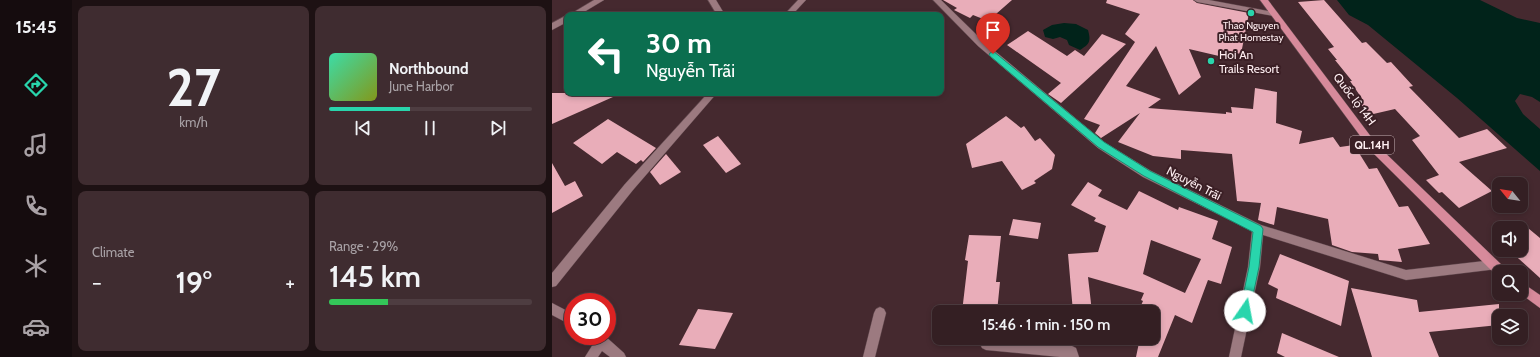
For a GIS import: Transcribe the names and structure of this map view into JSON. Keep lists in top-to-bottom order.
{
  "streets": {
    "main road": ["Quốc lộ 14H", "QL.14H"],
    "street": ["Nguyễn Trãi"]
  },
  "places": ["Thao Nguyen Phat Homestay", "Hoi An Trails Resort"],
  "north": "top left",
  "page": {
    "tabs": "15:45",
    "tile": [
      ["27", "km/h"],
      "Climate",
      ["Range · 29%", "145 km"]
    ],
    "turn": ["30 m", "Nguyễn Trãi"],
    "song": ["Northbound", "June Harbor"],
    "heat": ["−", "19°", "+"],
    "limit": "30",
    "trip": "15:46 · 1 min · 150 m"
  }
}
